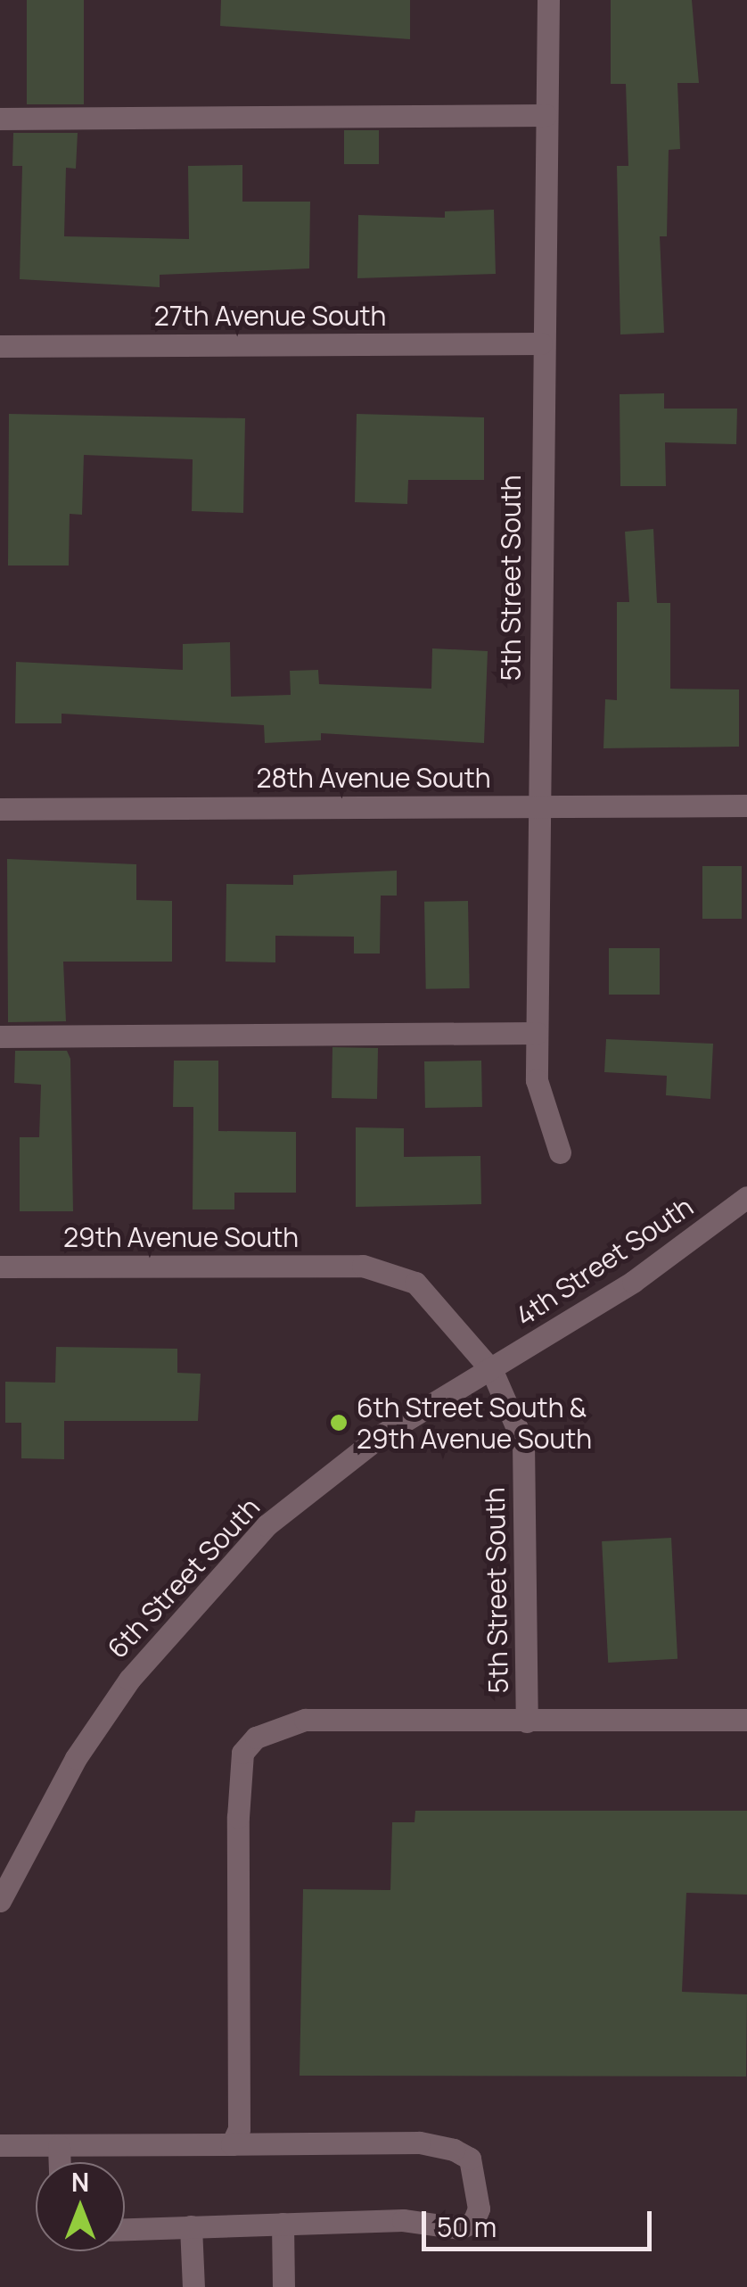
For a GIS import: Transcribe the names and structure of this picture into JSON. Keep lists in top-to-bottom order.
{
  "streets": {
    "street": [
      "27th Avenue South",
      "5th Street South",
      "28th Avenue South",
      "29th Avenue South",
      "4th Street South",
      "6th Street South"
    ]
  },
  "crossings": [
    ["27th Avenue South", "5th Street South"],
    ["5th Street South", "28th Avenue South"],
    ["5th Street South", "29th Avenue South"],
    ["5th Street South", "4th Street South"],
    ["5th Street South", "6th Street South"],
    ["4th Street South", "6th Street South"]
  ],
  "places": ["6th Street South & 29th Avenue South"],
  "scale_bar": "50 m",
  "north": "top"
}
